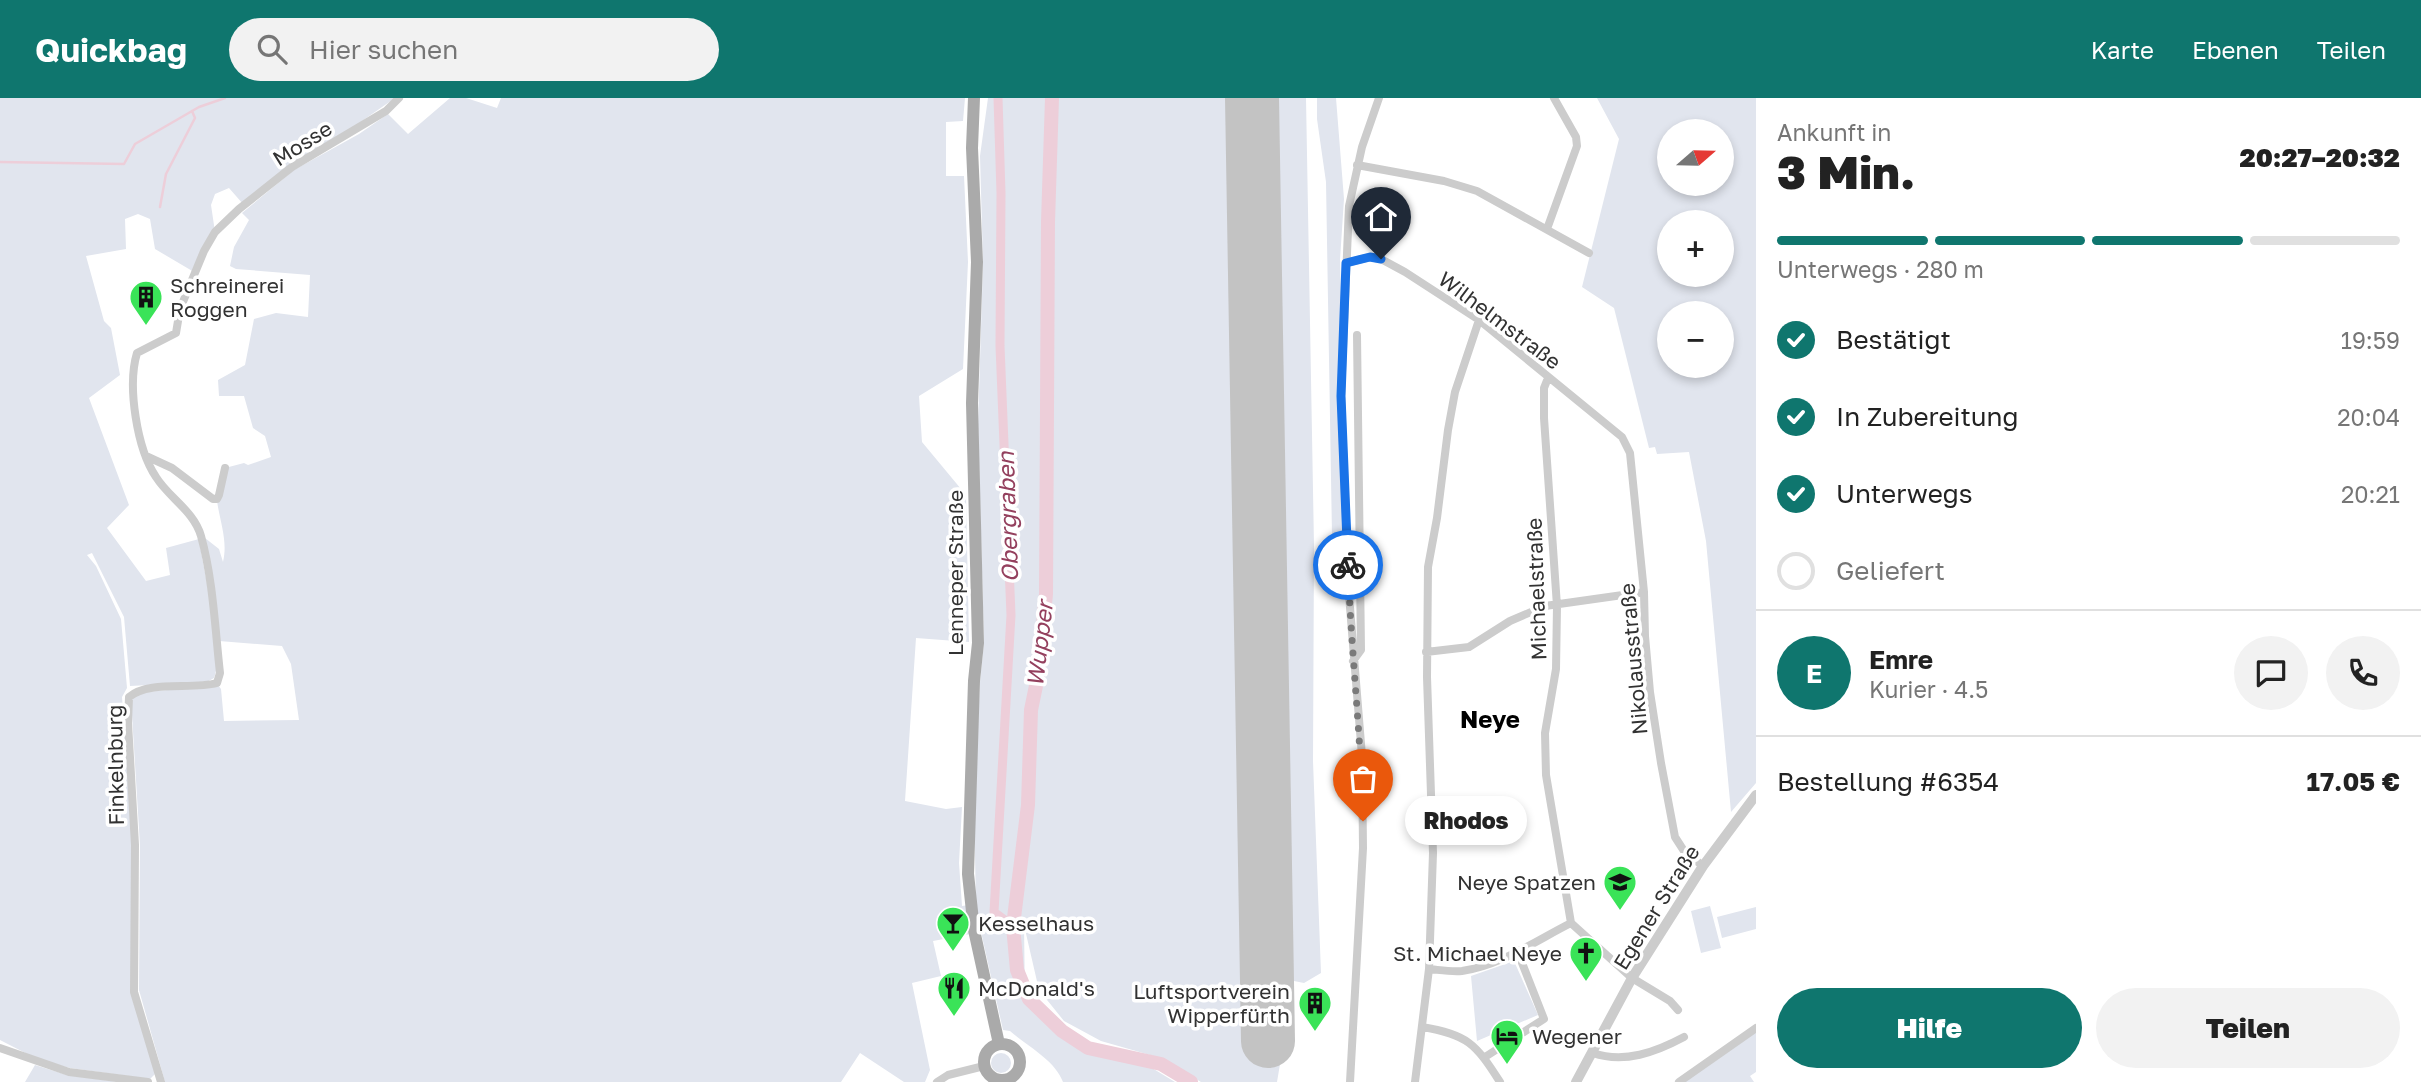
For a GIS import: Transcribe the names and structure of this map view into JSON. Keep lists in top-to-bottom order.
{
  "streets": {
    "main road": ["Lenneper Straße"],
    "street": [
      "Mosse",
      "Wilhelmstraße",
      "Michaelstraße",
      "Nikolausstraße",
      "Finkelnburg",
      "Egener Straße"
    ]
  },
  "crossings": [
    ["Mosse", "Finkelnburg"],
    ["Wilhelmstraße", "Michaelstraße"],
    ["Wilhelmstraße", "Nikolausstraße"],
    ["Nikolausstraße", "Egener Straße"]
  ],
  "districts": ["Neye"],
  "water": ["Obergraben", "Wupper"],
  "places": {
    "building": ["Schreinerei Roggen", "Luftsportverein Wipperfürth"],
    "other": ["Rhodos"],
    "school or university": ["Neye Spatzen"],
    "bar": ["Kesselhaus"],
    "church": ["St. Michael Neye"],
    "restaurant": ["McDonald's"],
    "hotel": ["Wegener"]
  },
  "north": "right",
  "page": {
    "header": "Quickbag",
    "search": "Hier suchen",
    "nav": ["Karte", "Ebenen", "Teilen"],
    "heading": ["3 Min.", "Ankunft in", "20:27–20:32"],
    "panel": [
      "Emre",
      "Kurier · 4.5",
      "Bestellung #6354",
      "17.05 €"
    ],
    "map_buttons": ["+", "−"],
    "bar": "Unterwegs · 280 m",
    "list": [
      ["Bestätigt", "19:59"],
      ["In Zubereitung", "20:04"],
      ["Unterwegs", "20:21"],
      "Geliefert"
    ],
    "round": "E",
    "bubble": "Rhodos",
    "buttons": ["Hilfe", "Teilen"]
  }
}
